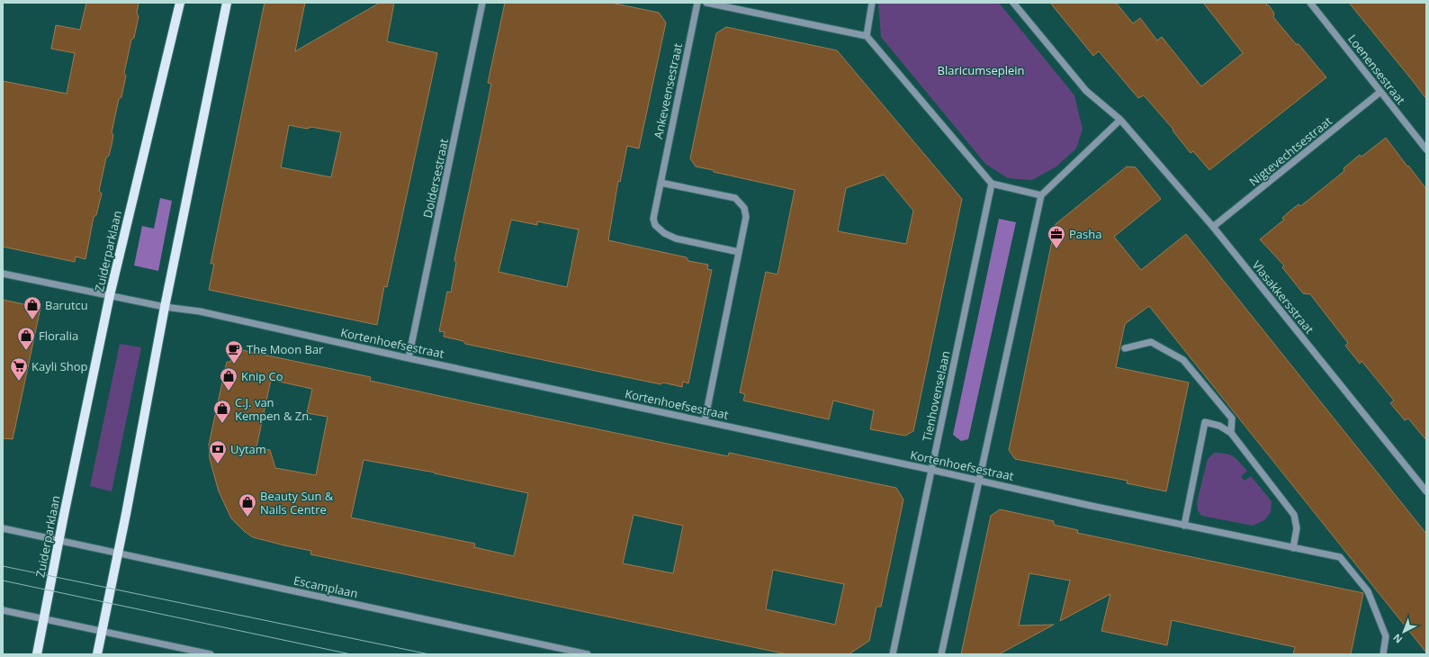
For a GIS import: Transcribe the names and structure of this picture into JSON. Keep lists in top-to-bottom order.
{
  "streets": {
    "main road": ["Zuiderparklaan"],
    "street": [
      "Loenensestraat",
      "Ankeveensestraat",
      "Nigtevechtsestraat",
      "Doldersestraat",
      "Vlasakkersstraat",
      "Kortenhoefsestraat",
      "Tienhovenselaan",
      "Escamplaan"
    ]
  },
  "crossings": [
    ["Loenensestraat", "Nigtevechtsestraat"],
    ["Nigtevechtsestraat", "Vlasakkersstraat"],
    ["Doldersestraat", "Kortenhoefsestraat"],
    ["Zuiderparklaan", "Kortenhoefsestraat"],
    ["Zuiderparklaan", "Escamplaan"],
    ["Kortenhoefsestraat", "Tienhovenselaan"]
  ],
  "parks": ["Blaricumseplein"],
  "places": {
    "office": ["Pasha"],
    "shop": [
      "Barutcu",
      "Floralia",
      "Knip Co",
      "C.J. van Kempen & Zn.",
      "Beauty Sun & Nails Centre"
    ],
    "cafe": ["The Moon Bar"],
    "supermarket": ["Kayli Shop"],
    "bank": ["Uytam"]
  },
  "north": "bottom left"
}
